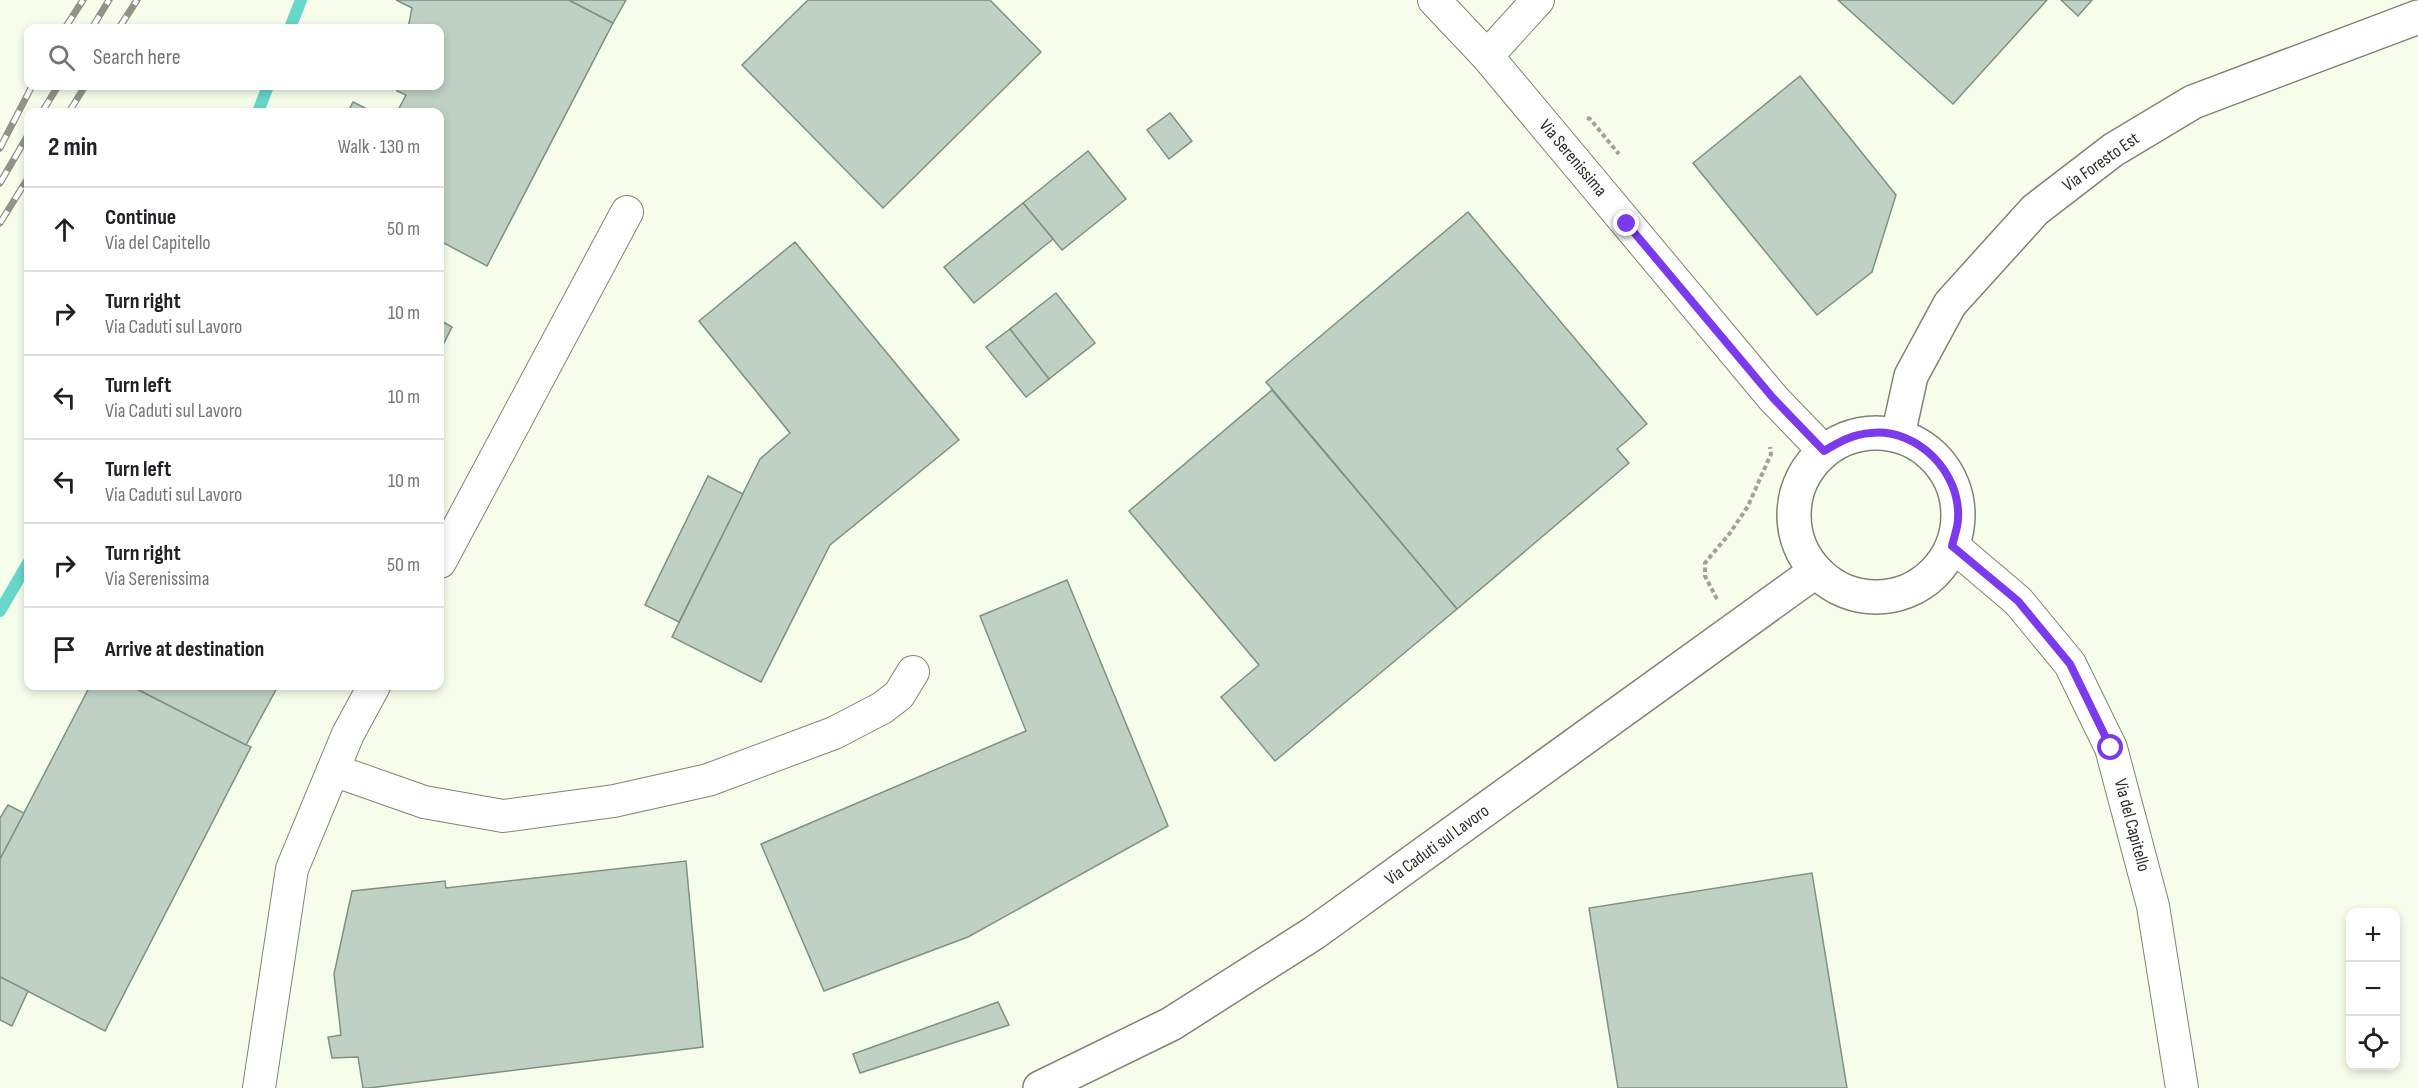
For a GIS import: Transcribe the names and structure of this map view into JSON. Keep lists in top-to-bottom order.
{
  "streets": {
    "street": [
      "Via Serenissima",
      "Via Foresto Est",
      "Via del Capitello",
      "Via Caduti sul Lavoro"
    ]
  },
  "crossings": [
    ["Via Serenissima", "Via Foresto Est"],
    ["Via Serenissima", "Via del Capitello"],
    ["Via Serenissima", "Via Caduti sul Lavoro"],
    ["Via Foresto Est", "Via del Capitello"],
    ["Via Foresto Est", "Via Caduti sul Lavoro"],
    ["Via del Capitello", "Via Caduti sul Lavoro"]
  ],
  "page": {
    "search": "Search here",
    "heading": ["2 min", "Walk · 130 m"],
    "list": [
      ["Continue", "Via del Capitello", "50 m"],
      ["Turn right", "Via Caduti sul Lavoro", "10 m"],
      ["Turn left", "Via Caduti sul Lavoro", "10 m"],
      ["Turn left", "Via Caduti sul Lavoro", "10 m"],
      ["Turn right", "Via Serenissima", "50 m"],
      "Arrive at destination"
    ],
    "map_buttons": ["+", "−"]
  }
}
